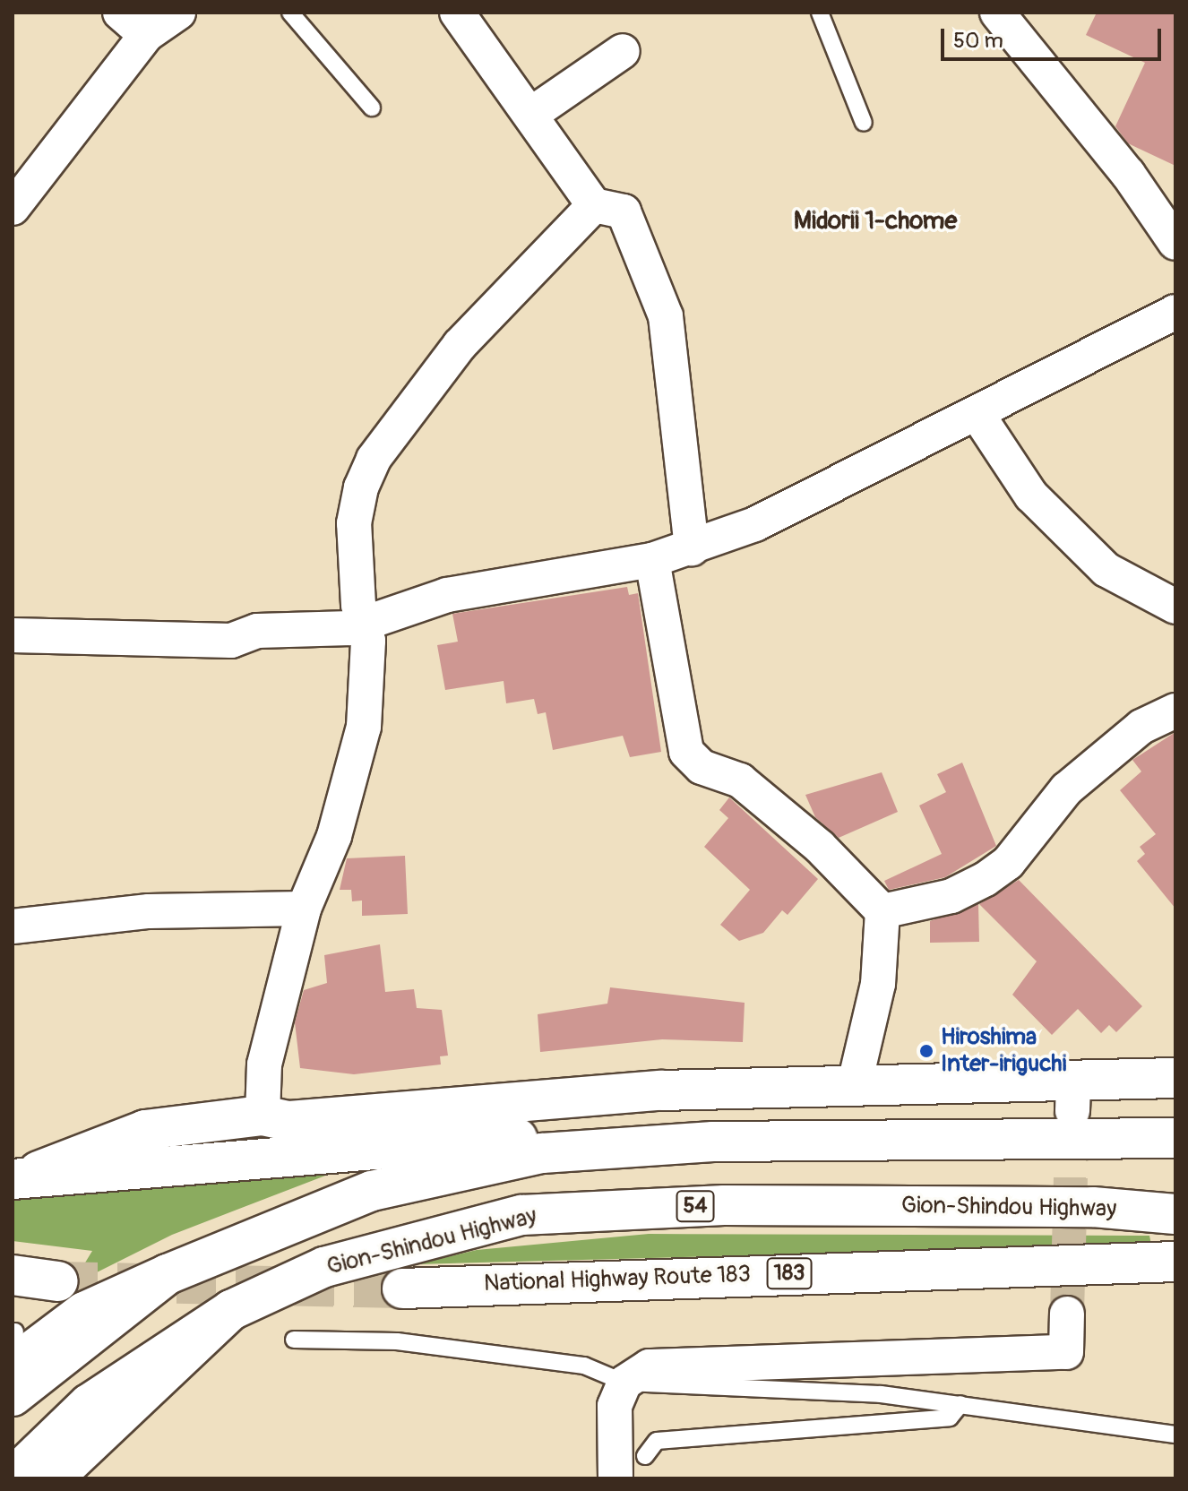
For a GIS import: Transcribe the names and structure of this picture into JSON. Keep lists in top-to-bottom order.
{
  "streets": {
    "main road": [
      "54",
      "Gion-Shindou Highway",
      "183",
      "National Highway Route 183"
    ]
  },
  "districts": ["Midorii 1-chome"],
  "places": ["Hiroshima Inter-iriguchi"],
  "scale_bar": "50 m"
}
